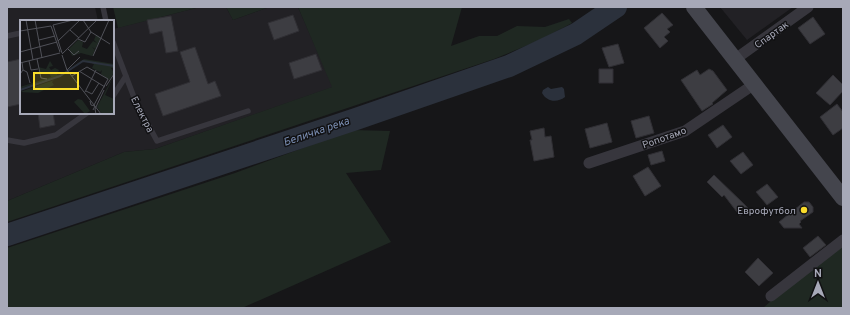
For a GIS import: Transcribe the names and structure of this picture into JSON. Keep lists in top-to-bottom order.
{
  "streets": {
    "street": ["Спартак", "Ропотамо"],
    "lane": ["Електра"]
  },
  "water": ["Беличка река"],
  "places": ["Еврофутбол"],
  "north": "top"
}
